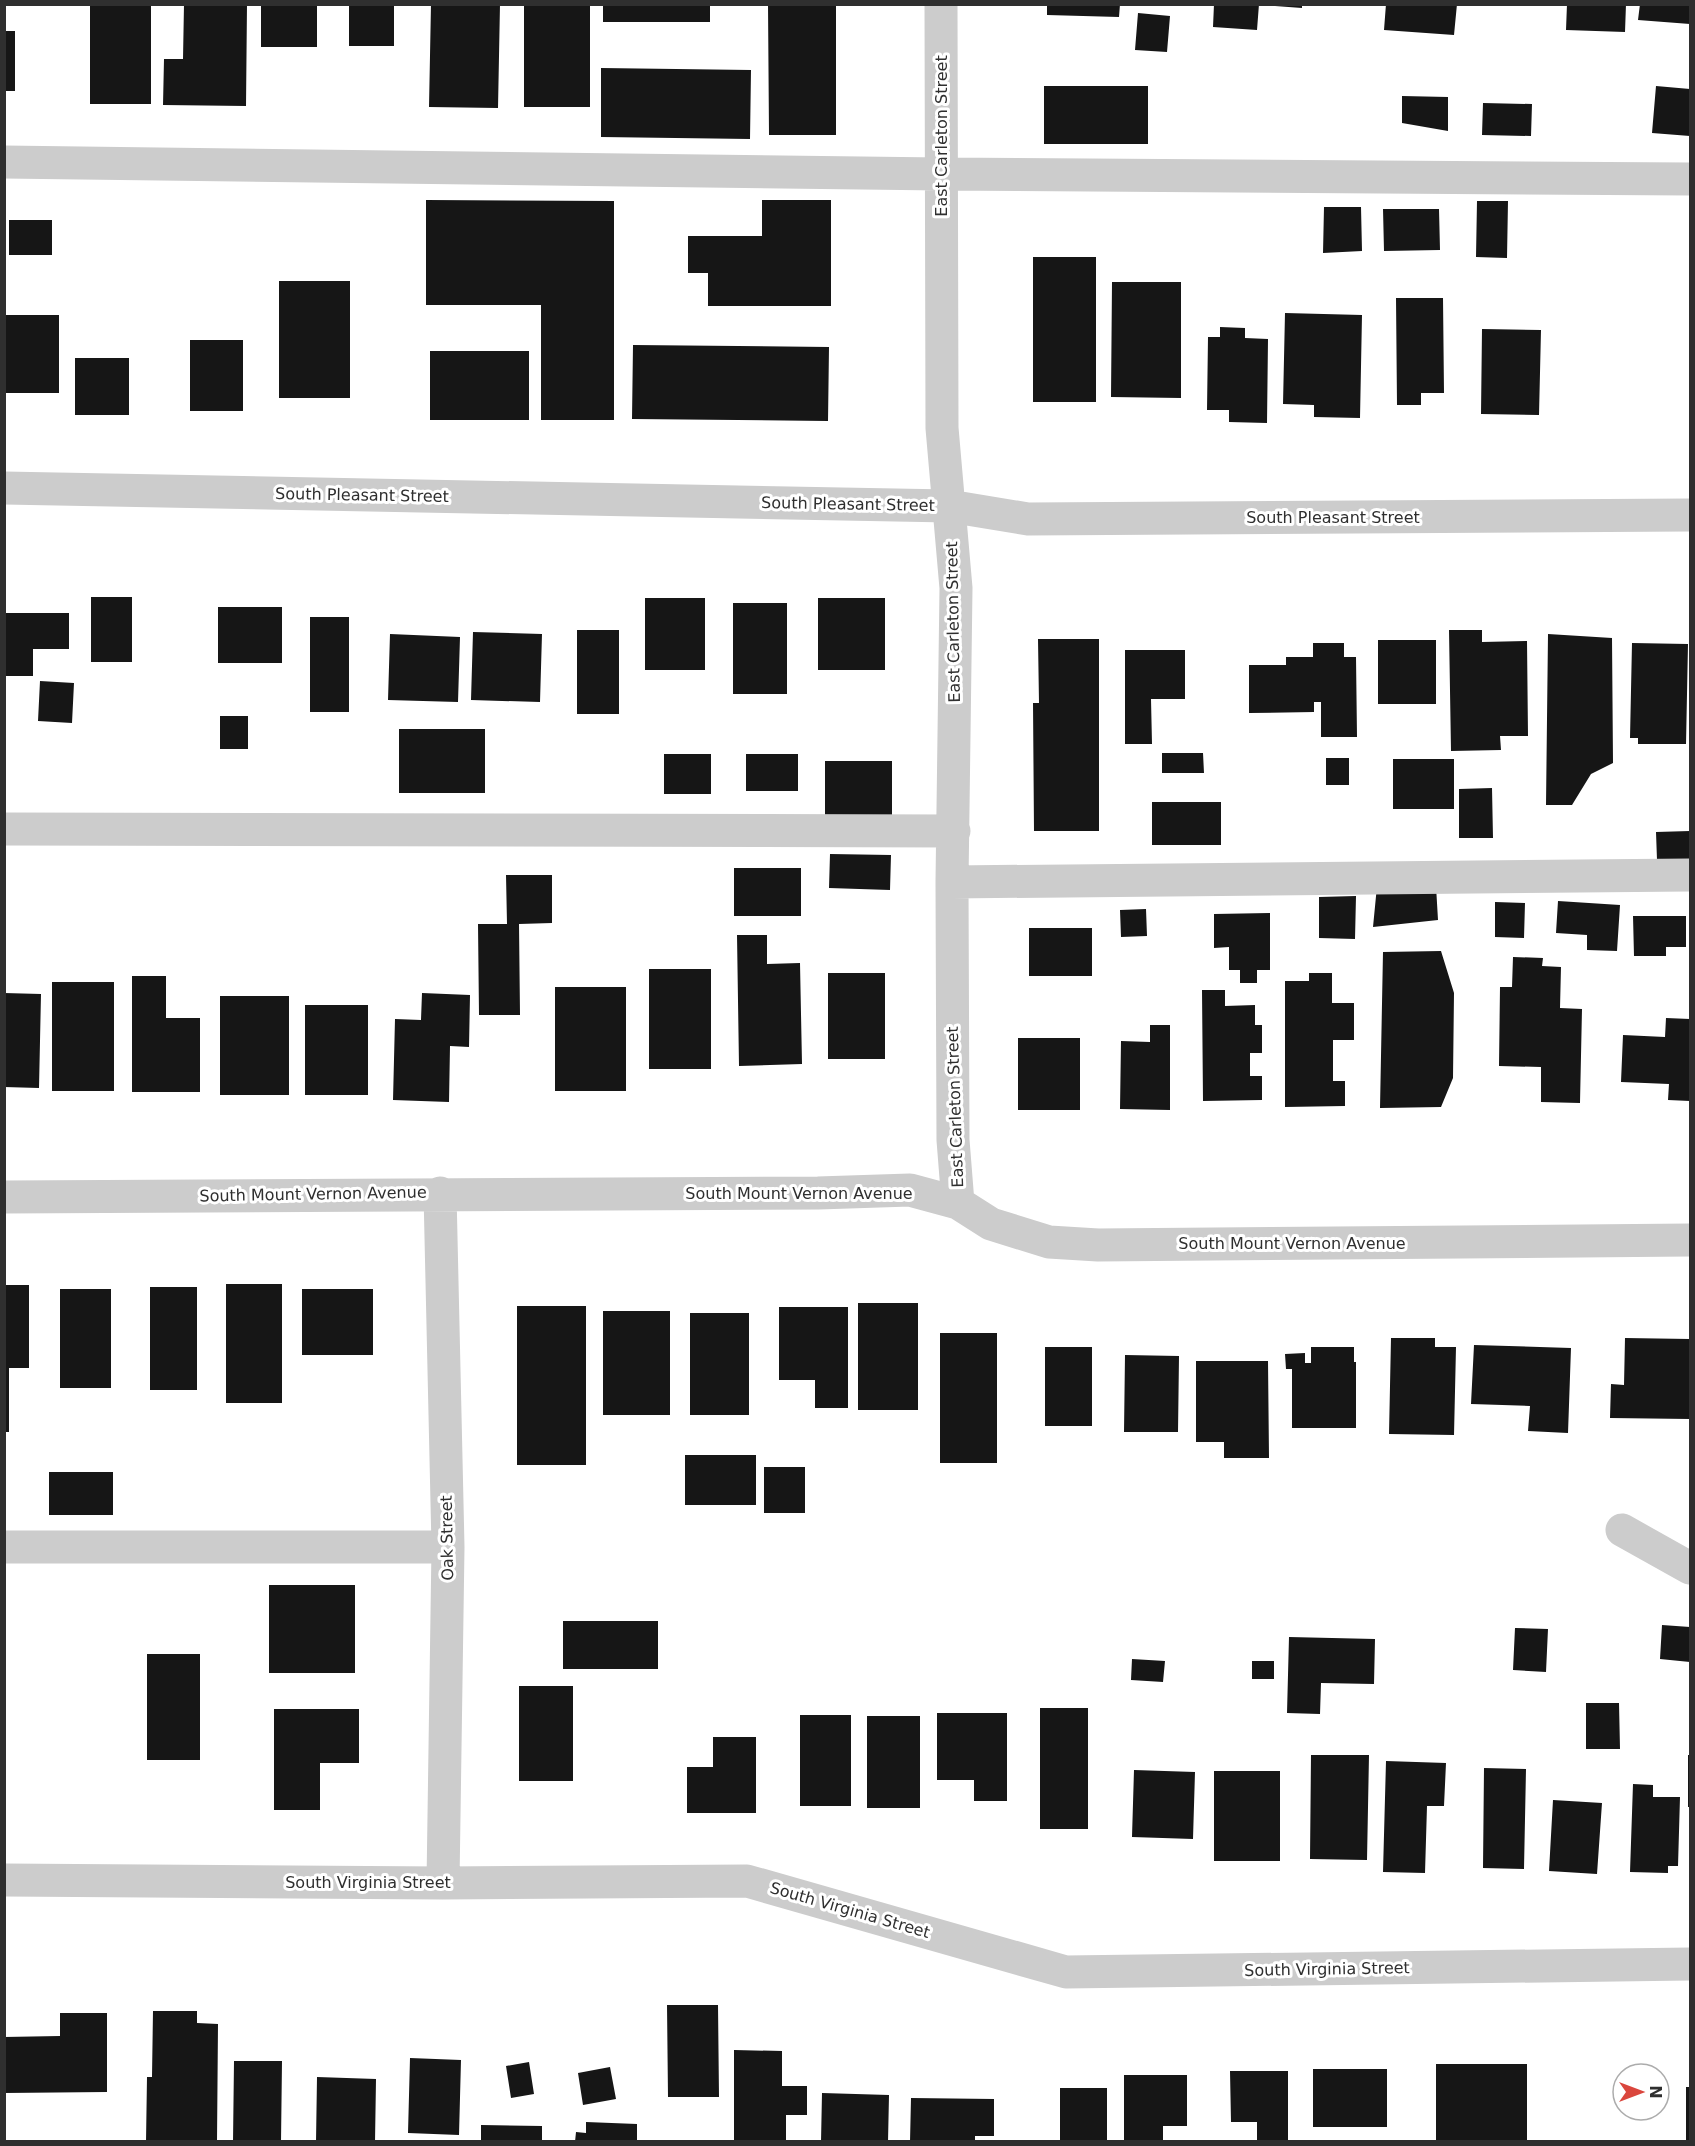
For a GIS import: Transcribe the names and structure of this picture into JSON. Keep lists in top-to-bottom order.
{
  "streets": {
    "street": [
      "East Carleton Street",
      "South Pleasant Street",
      "South Mount Vernon Avenue",
      "Oak Street",
      "South Virginia Street"
    ]
  },
  "crossings": [
    ["East Carleton Street", "South Pleasant Street"],
    ["East Carleton Street", "South Mount Vernon Avenue"],
    ["South Mount Vernon Avenue", "Oak Street"],
    ["Oak Street", "South Virginia Street"]
  ],
  "north": "right"
}
